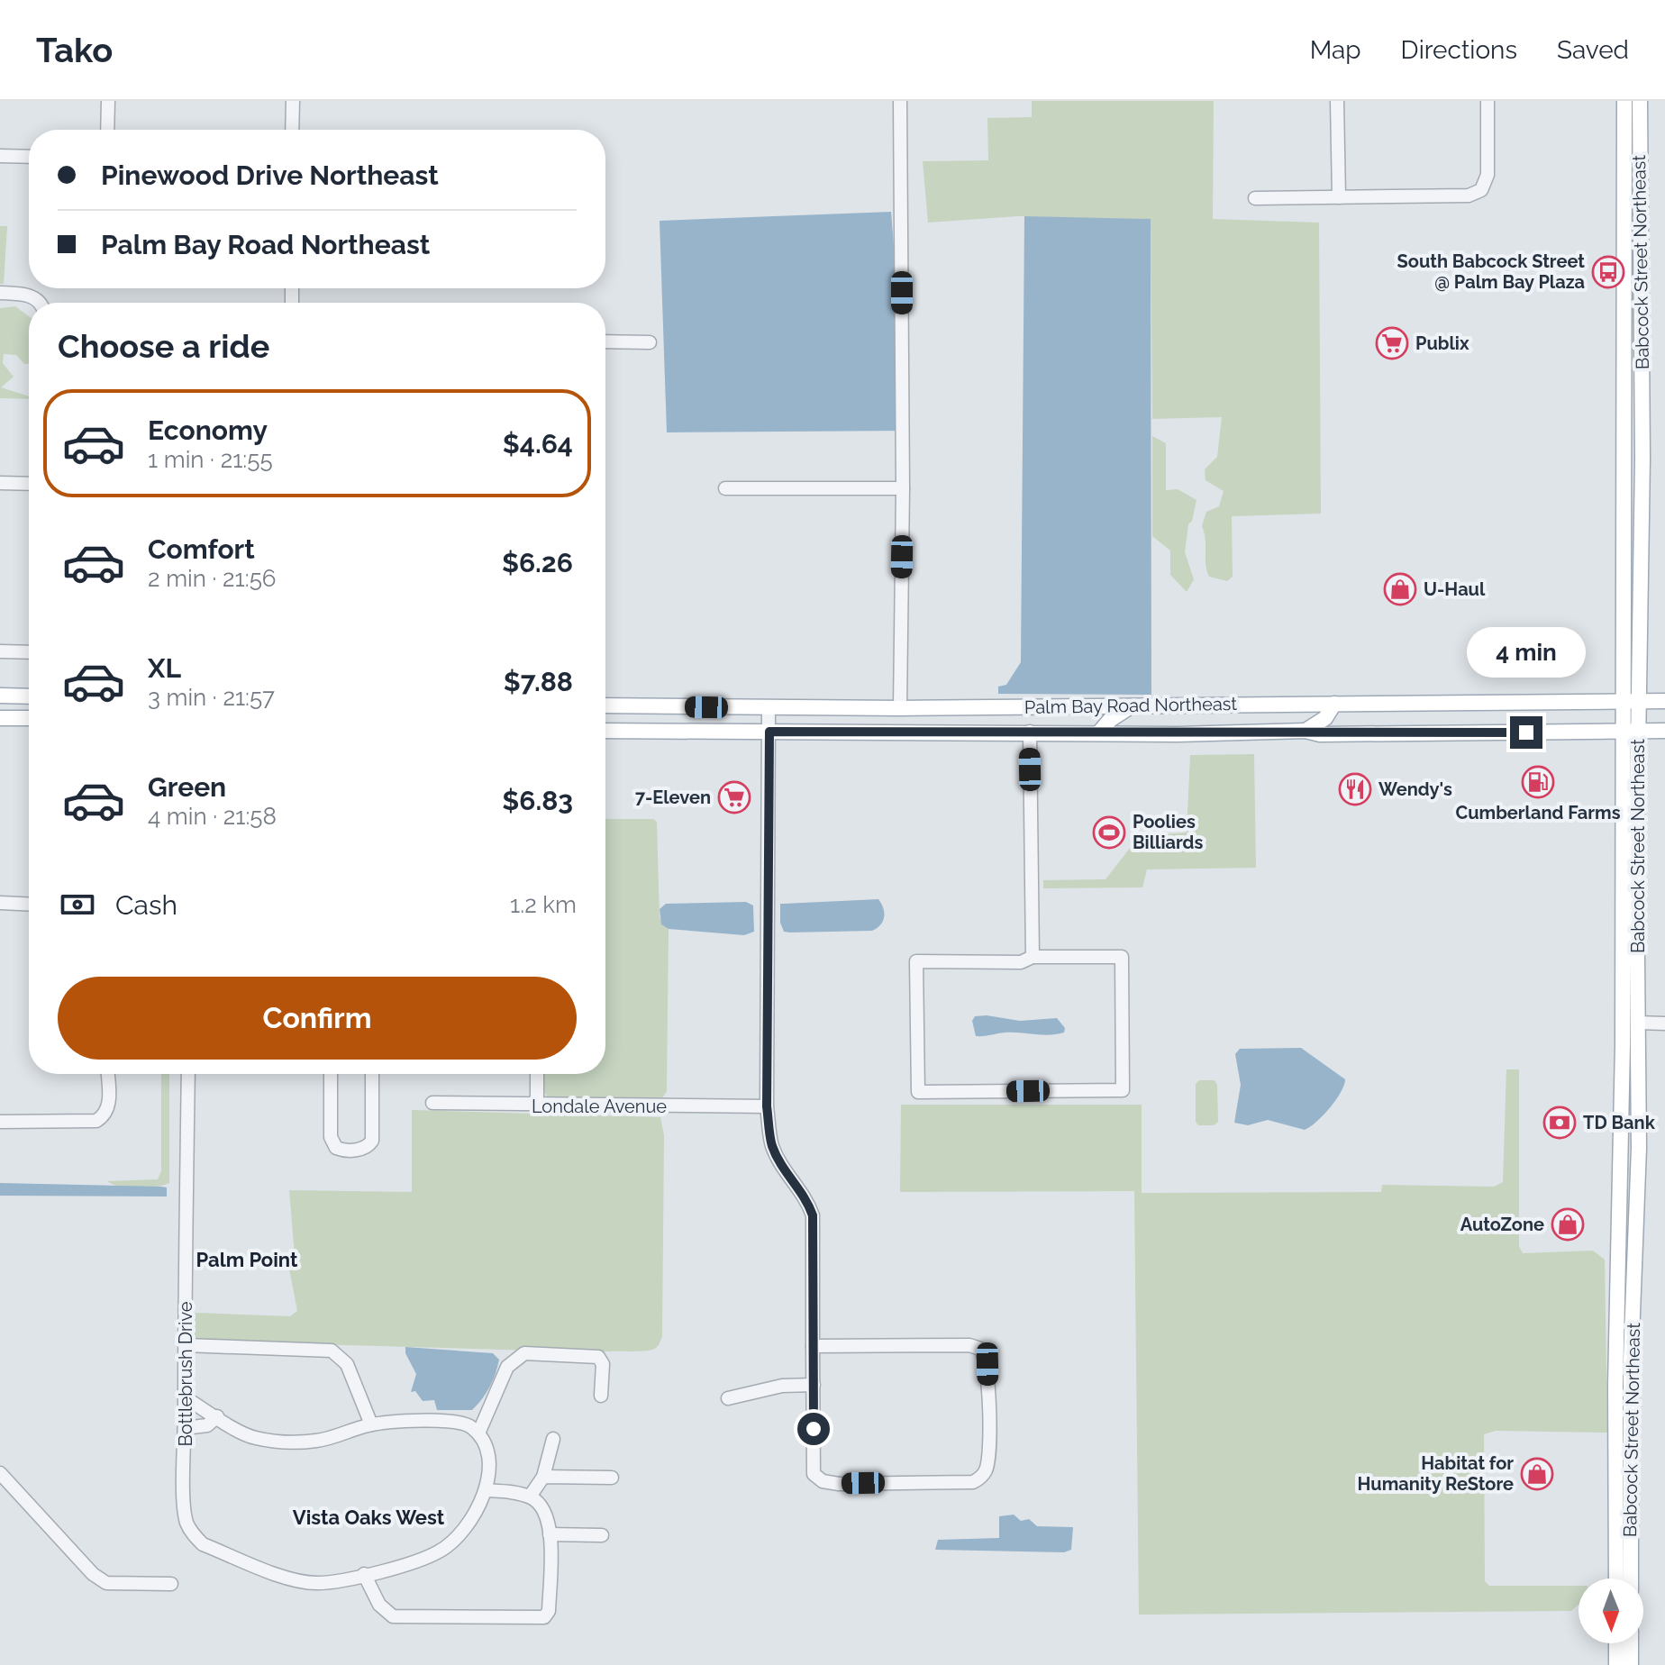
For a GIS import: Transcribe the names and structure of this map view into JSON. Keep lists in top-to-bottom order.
{
  "streets": {
    "main road": ["Babcock Street Northeast", "Palm Bay Road Northeast"],
    "street": ["Londale Avenue", "Bottlebrush Drive"]
  },
  "crossings": [
    ["Babcock Street Northeast", "Palm Bay Road Northeast"]
  ],
  "districts": ["Palm Point", "Vista Oaks West"],
  "places": {
    "bus stop": ["South Babcock Street @ Palm Bay Plaza"],
    "supermarket": ["Publix", "7-Eleven"],
    "shop": ["U-Haul", "AutoZone", "Habitat for Humanity ReStore"],
    "fuel station": ["Cumberland Farms"],
    "restaurant": ["Wendy's"],
    "sports": ["Poolies Billiards"],
    "bank": ["TD Bank"]
  },
  "north": "bottom",
  "page": {
    "header": "Tako",
    "nav": ["Map", "Directions", "Saved"],
    "banner": ["Pinewood Drive Northeast", "Palm Bay Road Northeast"],
    "heading": "Choose a ride",
    "list": [
      {
        "name": "Economy",
        "note": "1 min · 21:55",
        "value": "$4.64"
      },
      {
        "name": "Comfort",
        "note": "2 min · 21:56",
        "value": "$6.26"
      },
      {
        "name": "XL",
        "note": "3 min · 21:57",
        "value": "$7.88"
      },
      {
        "name": "Green",
        "note": "4 min · 21:58",
        "value": "$6.83"
      }
    ],
    "bubble": "4 min",
    "pay": ["Cash", "1.2 km"],
    "buttons": "Confirm"
  }
}
